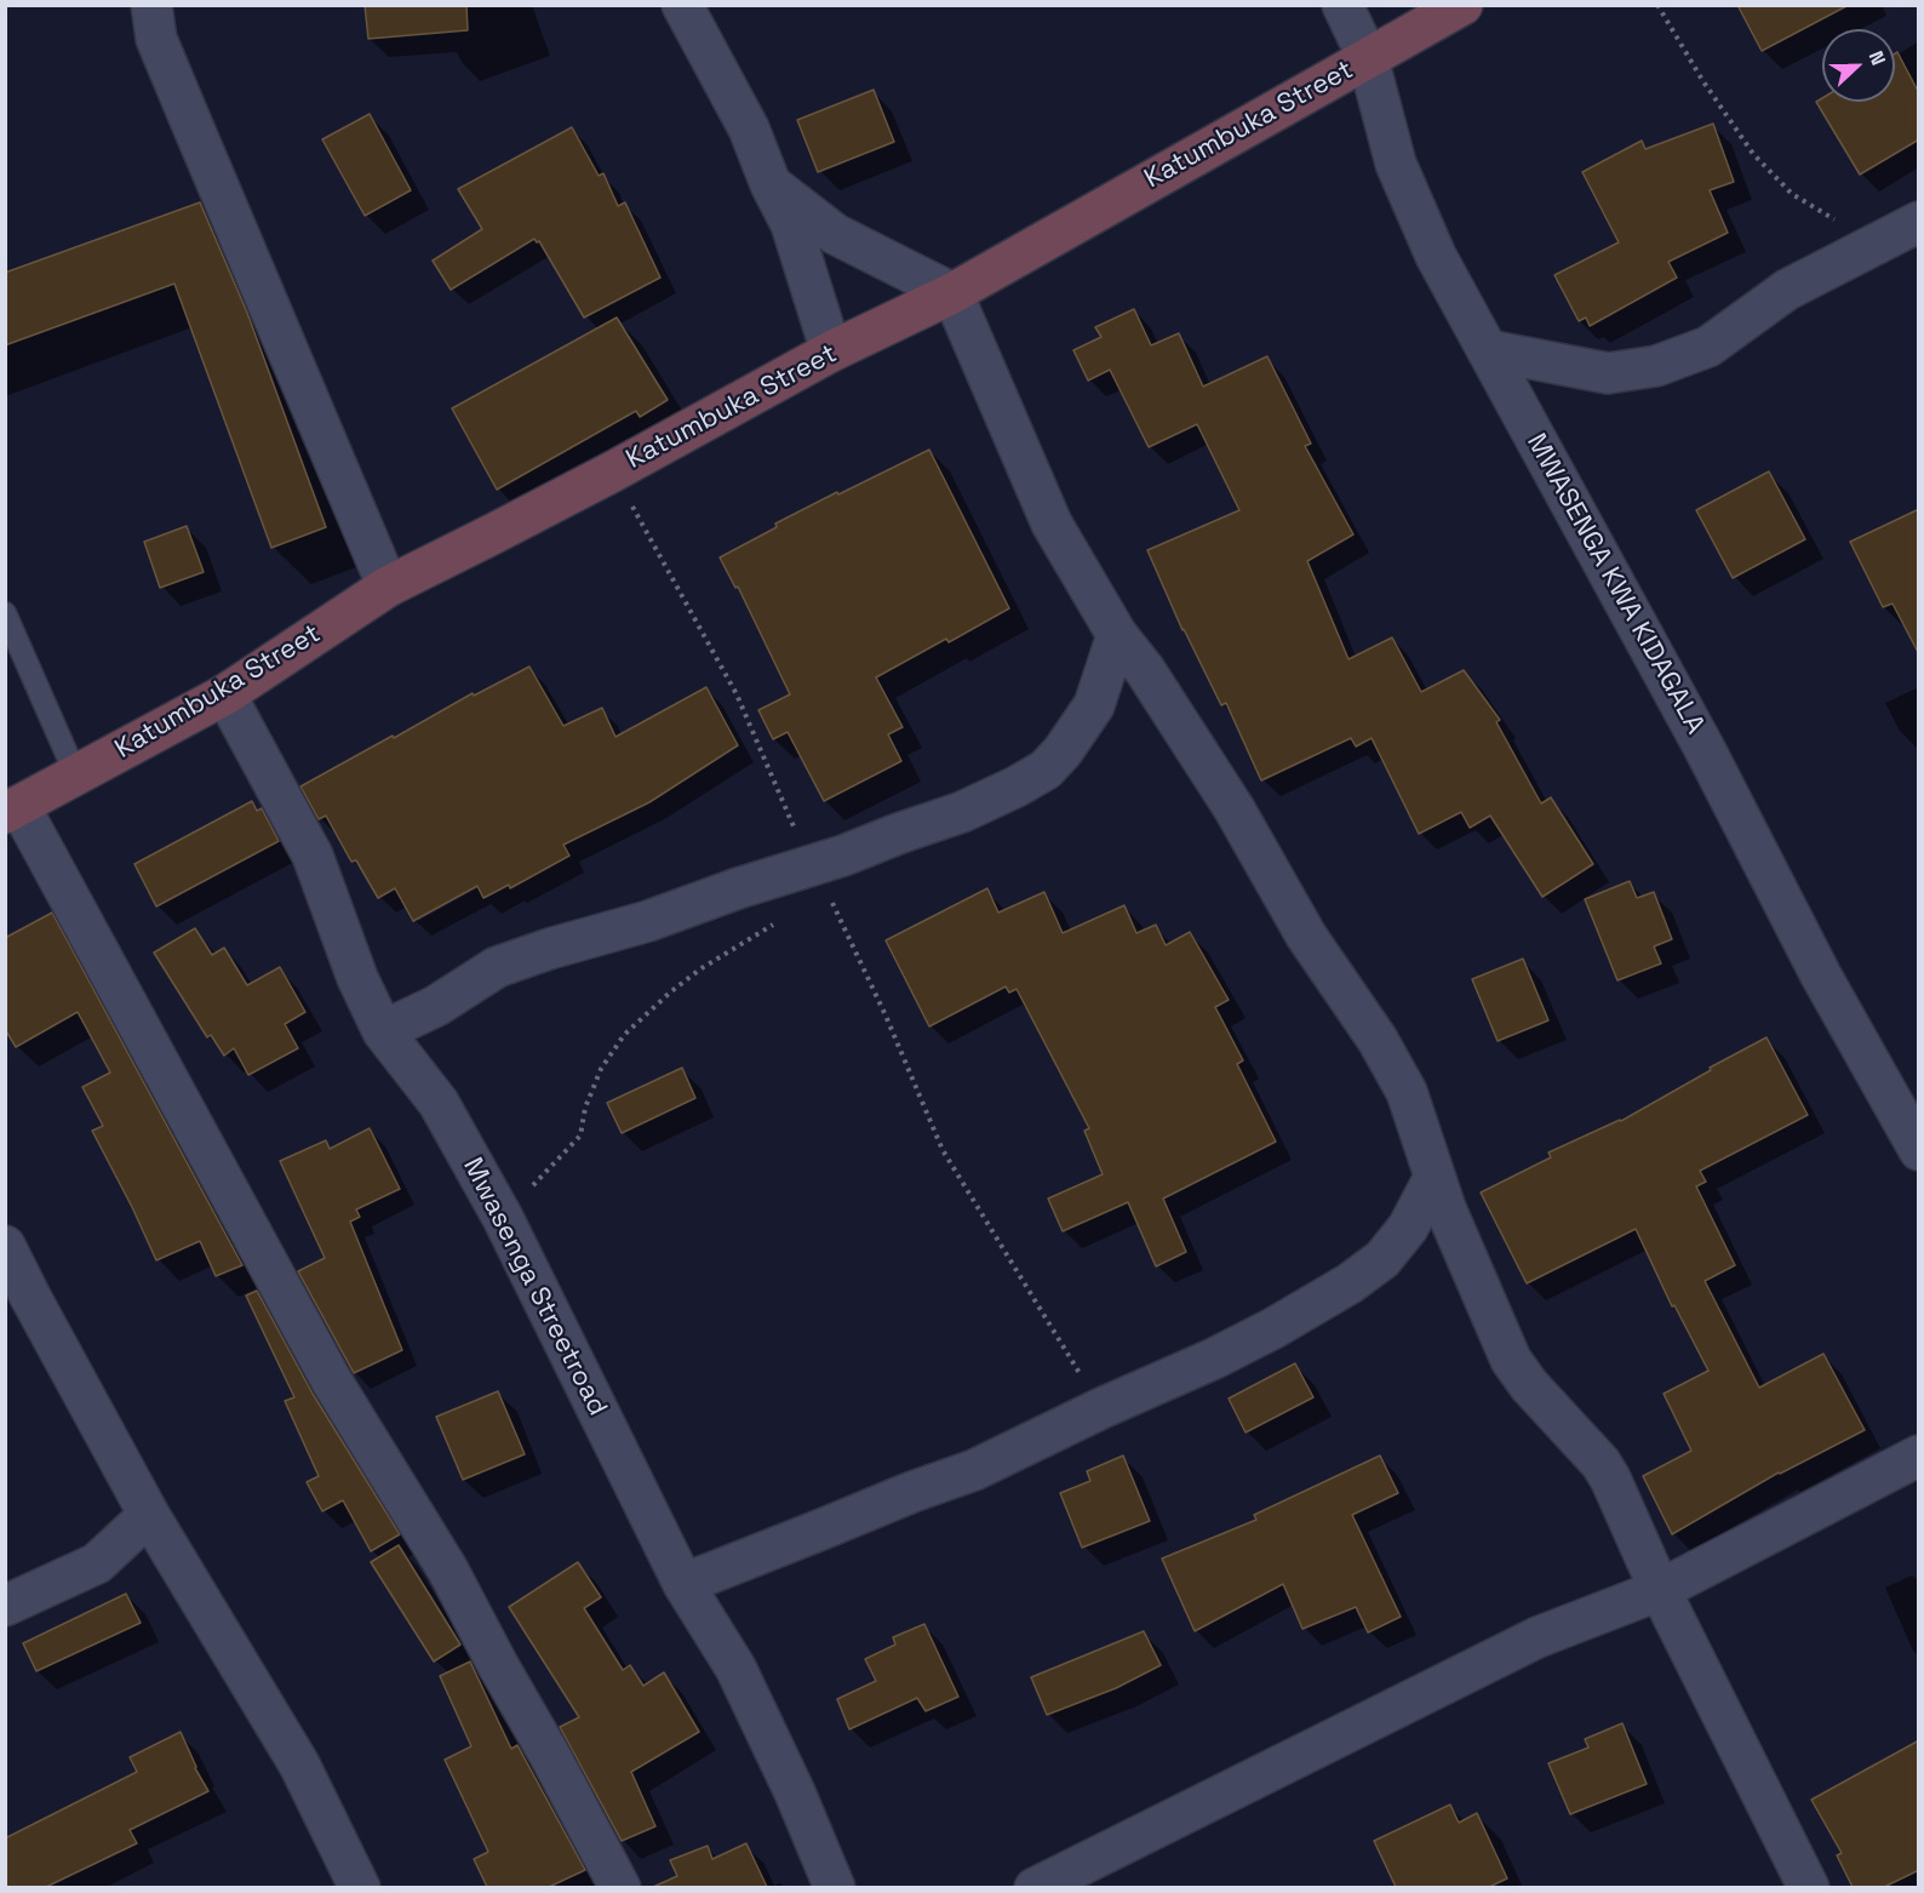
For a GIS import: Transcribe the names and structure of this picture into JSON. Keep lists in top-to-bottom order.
{
  "streets": {
    "main road": ["Katumbuka Street"],
    "street": ["MWASENGA KWA KIDAGALA", "Mwasenga Streetroad"]
  },
  "crossings": [
    ["Katumbuka Street", "MWASENGA KWA KIDAGALA"],
    ["Katumbuka Street", "Mwasenga Streetroad"]
  ],
  "north": "right"
}
